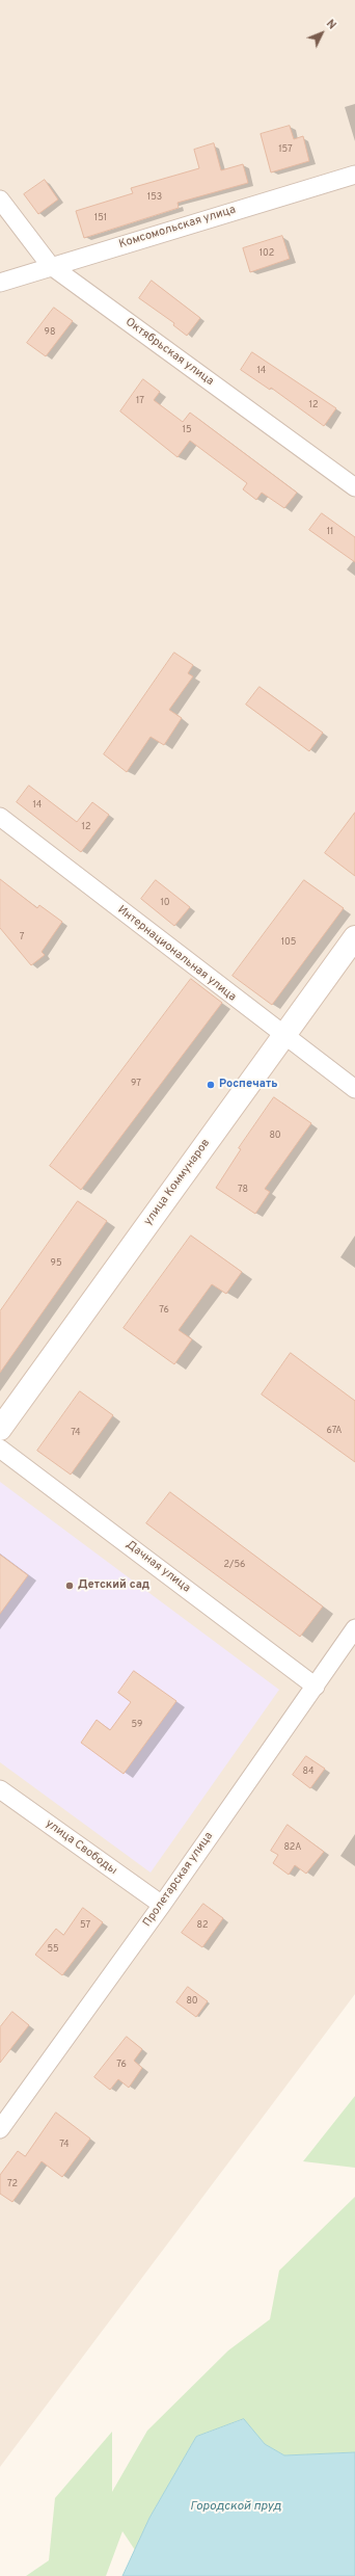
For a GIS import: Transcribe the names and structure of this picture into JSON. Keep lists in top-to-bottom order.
{
  "streets": {
    "main road": ["улица Коммунаров"],
    "street": [
      "Комсомольская улица",
      "Октябрьская улица",
      "Интернациональная улица",
      "Дачная улица",
      "улица Свободы",
      "Пролетарская улица"
    ]
  },
  "crossings": [
    ["Комсомольская улица", "Октябрьская улица"],
    ["Интернациональная улица", "улица Коммунаров"],
    ["Дачная улица", "Пролетарская улица"],
    ["улица Свободы", "Пролетарская улица"]
  ],
  "water": ["Городской пруд"],
  "places": ["Роспечать", "Детский сад"],
  "house_numbers": [
    "157",
    "153",
    "151",
    "102",
    "98",
    "14",
    "17",
    "12",
    "15",
    "11",
    "14",
    "12",
    "10",
    "7",
    "105",
    "97",
    "80",
    "78",
    "95",
    "76",
    "67А",
    "74",
    "2/56",
    "59",
    "84",
    "82А",
    "57",
    "82",
    "55",
    "80",
    "76",
    "74",
    "72"
  ],
  "north": "top right"
}
